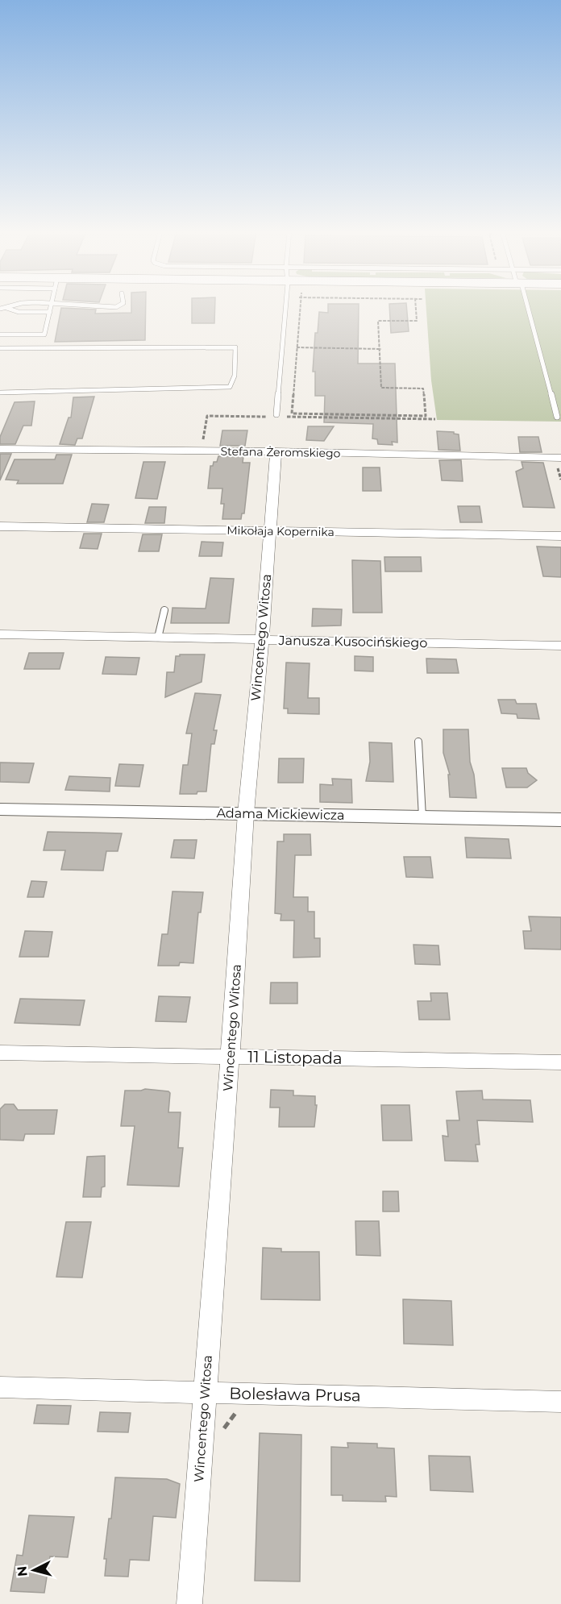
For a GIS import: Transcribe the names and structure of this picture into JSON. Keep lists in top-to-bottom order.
{
  "streets": {
    "street": [
      "Stefana Żeromskiego",
      "Mikołaja Kopernika",
      "Wincentego Witosa",
      "Janusza Kusocińskiego",
      "Adama Mickiewicza",
      "11 Listopada",
      "Bolesława Prusa"
    ]
  },
  "crossings": [
    ["Stefana Żeromskiego", "Wincentego Witosa"],
    ["Mikołaja Kopernika", "Wincentego Witosa"],
    ["Wincentego Witosa", "Janusza Kusocińskiego"],
    ["Wincentego Witosa", "Adama Mickiewicza"],
    ["Wincentego Witosa", "11 Listopada"],
    ["Wincentego Witosa", "Bolesława Prusa"]
  ],
  "north": "left"
}
